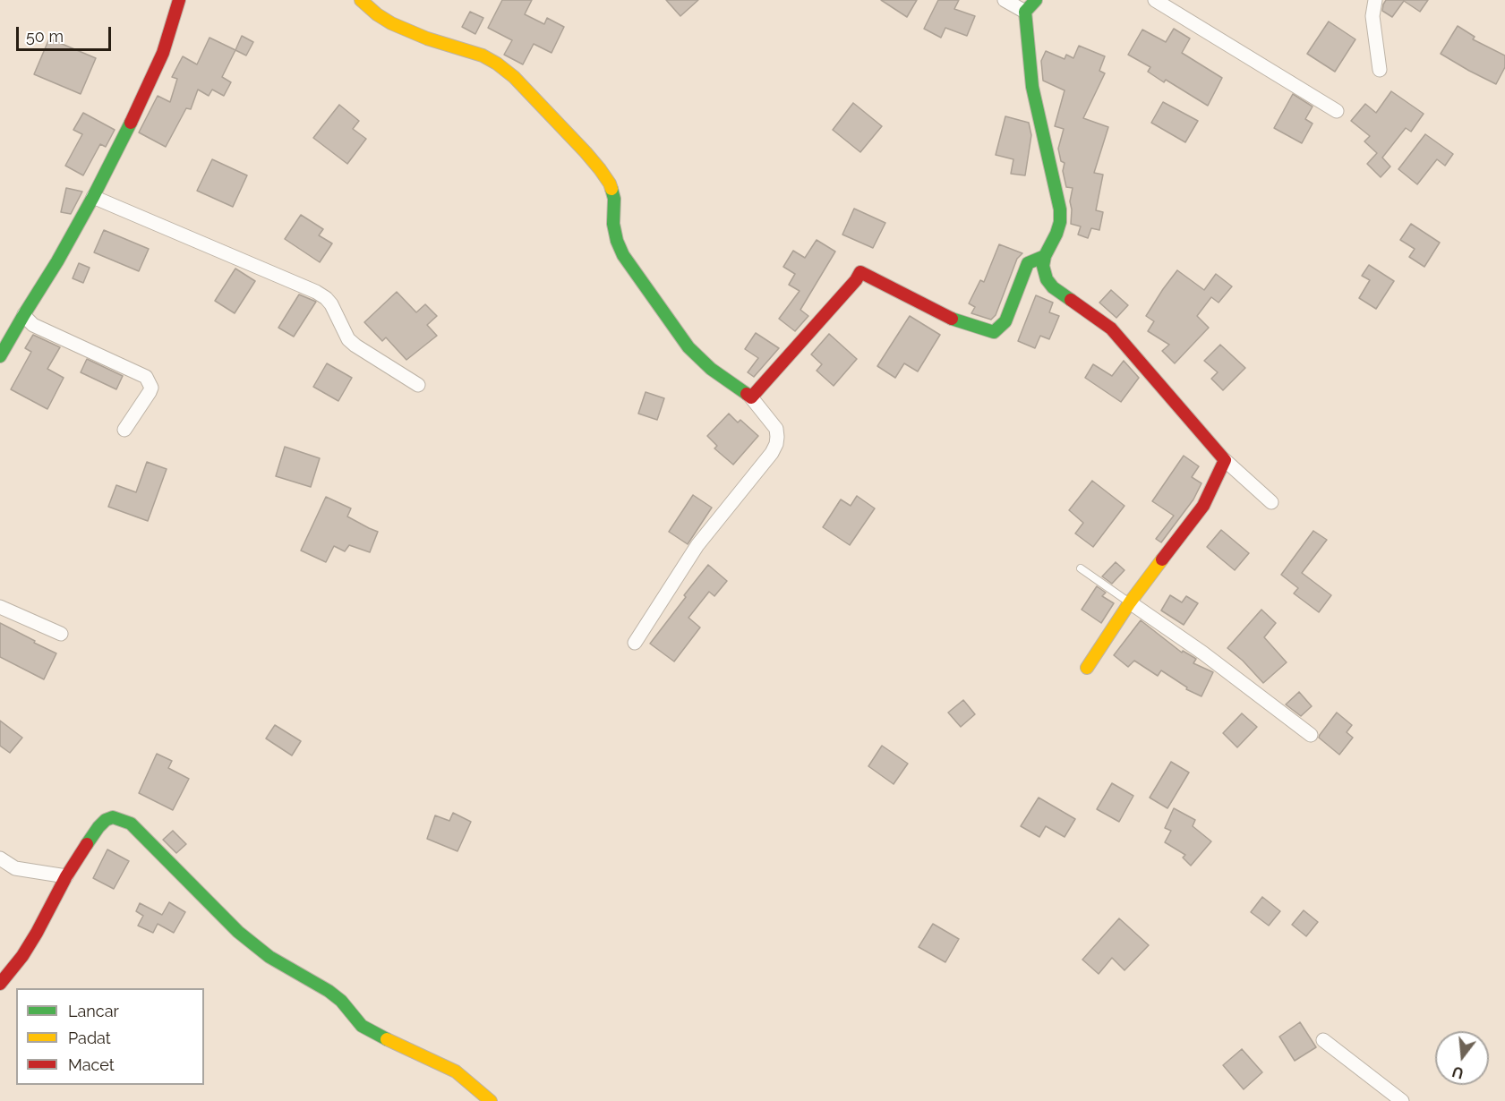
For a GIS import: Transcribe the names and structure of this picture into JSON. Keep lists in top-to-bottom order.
{
  "legend": ["Lancar", "Padat", "Macet"],
  "scale_bar": "50 m",
  "north": "bottom"
}
